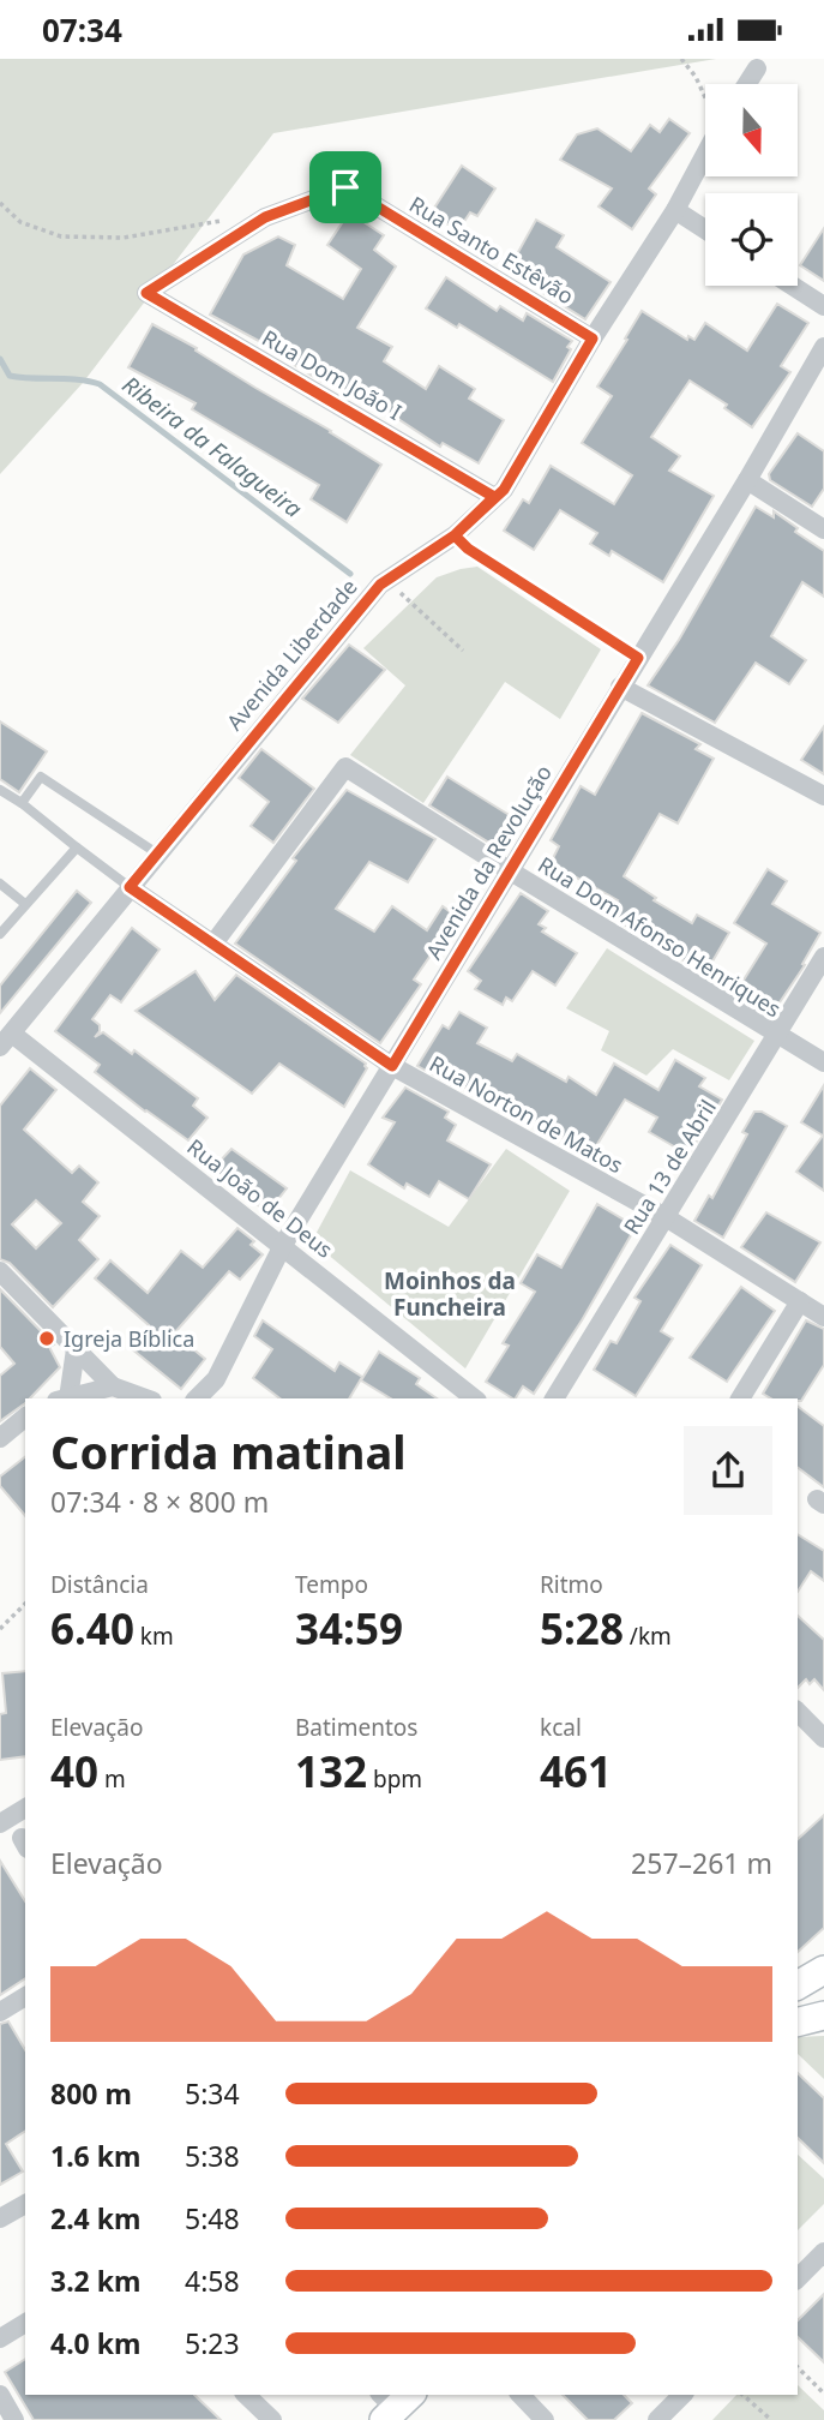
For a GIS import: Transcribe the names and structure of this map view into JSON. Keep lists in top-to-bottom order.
{
  "streets": {
    "street": [
      "Rua Santo Estêvão",
      "Rua Dom João I",
      "Avenida Liberdade",
      "Avenida da Revolução",
      "Rua Dom Afonso Henriques",
      "Rua Norton de Matos",
      "Rua 13 de Abril",
      "Rua João de Deus"
    ]
  },
  "crossings": [
    ["Rua Santo Estêvão", "Rua Dom João I"],
    ["Rua Santo Estêvão", "Avenida Liberdade"],
    ["Rua Dom João I", "Avenida Liberdade"],
    ["Avenida Liberdade", "Rua Norton de Matos"],
    ["Avenida Liberdade", "Rua João de Deus"],
    ["Avenida da Revolução", "Rua Dom Afonso Henriques"],
    ["Avenida da Revolução", "Rua Norton de Matos"],
    ["Avenida da Revolução", "Rua João de Deus"],
    ["Rua Dom Afonso Henriques", "Rua Norton de Matos"],
    ["Rua Dom Afonso Henriques", "Rua 13 de Abril"],
    ["Rua Norton de Matos", "Rua 13 de Abril"]
  ],
  "districts": ["Moinhos da Funcheira"],
  "water": ["Ribeira da Falagueira"],
  "places": ["Igreja Bíblica"],
  "north": "bottom",
  "page": {
    "status": "07:34",
    "heading": ["Corrida matinal", "07:34 · 8 × 800 m"],
    "stats": [
      ["Distância", "6.40 km"],
      ["Tempo", "34:59"],
      ["Ritmo", "5:28 /km"],
      ["Elevação", "40 m"],
      ["Batimentos", "132 bpm"],
      ["kcal", "461"]
    ],
    "chart": ["Elevação", "257–261 m"],
    "list": [
      {
        "name": "800 m",
        "note": "5:34"
      },
      {
        "name": "1.6 km",
        "note": "5:38"
      },
      {
        "name": "2.4 km",
        "note": "5:48"
      },
      {
        "name": "3.2 km",
        "note": "4:58"
      },
      {
        "name": "4.0 km",
        "note": "5:23"
      }
    ]
  }
}
